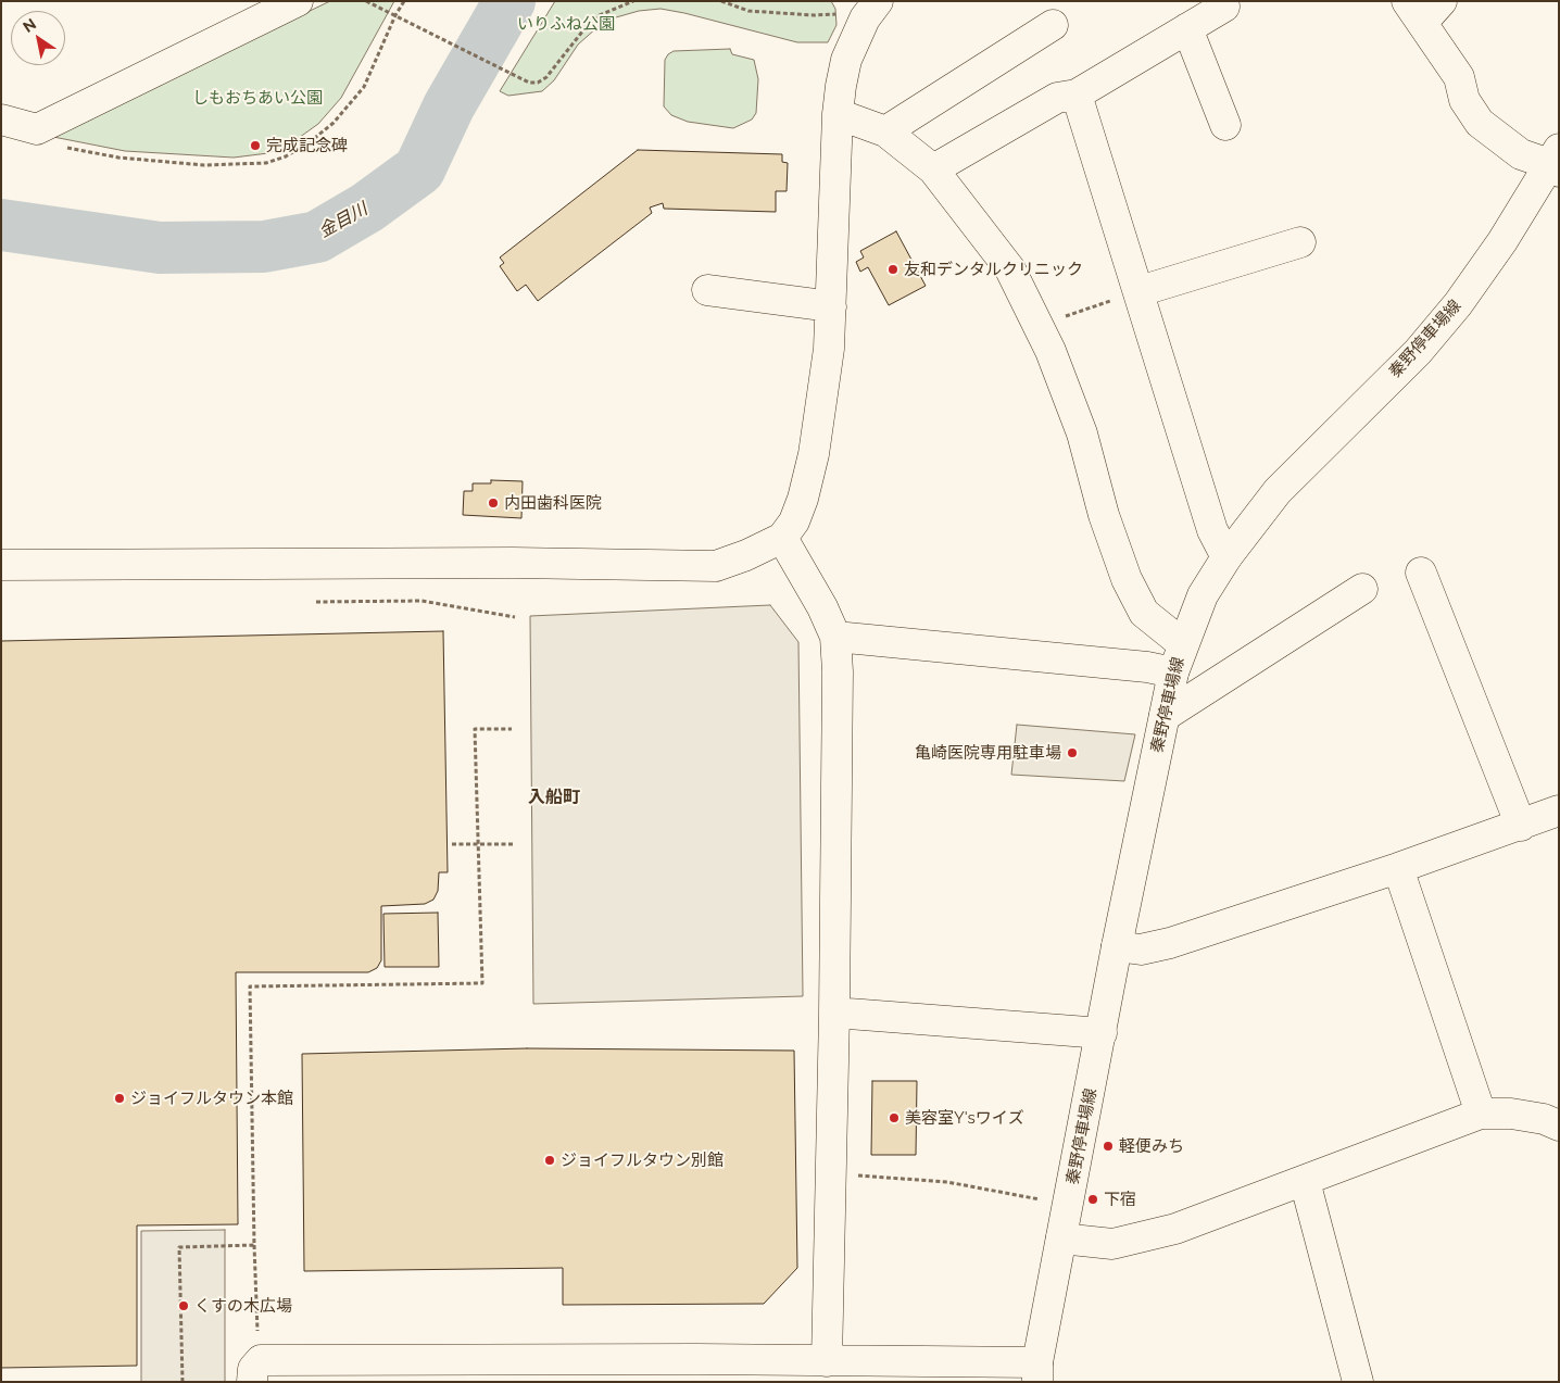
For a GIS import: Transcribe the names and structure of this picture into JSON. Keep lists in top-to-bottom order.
{
  "streets": {
    "street": ["秦野停車場線"]
  },
  "districts": ["入船町"],
  "water": ["金目川"],
  "parks": ["いりふね公園", "しもおちあい公園"],
  "places": [
    "完成記念碑",
    "友和デンタルクリニック",
    "内田歯科医院",
    "亀崎医院専用駐車場",
    "ジョイフルタウン本館",
    "美容室Y'sワイズ",
    "軽便みち",
    "ジョイフルタウン別館",
    "下宿",
    "くすの木広場"
  ],
  "north": "top left"
}
